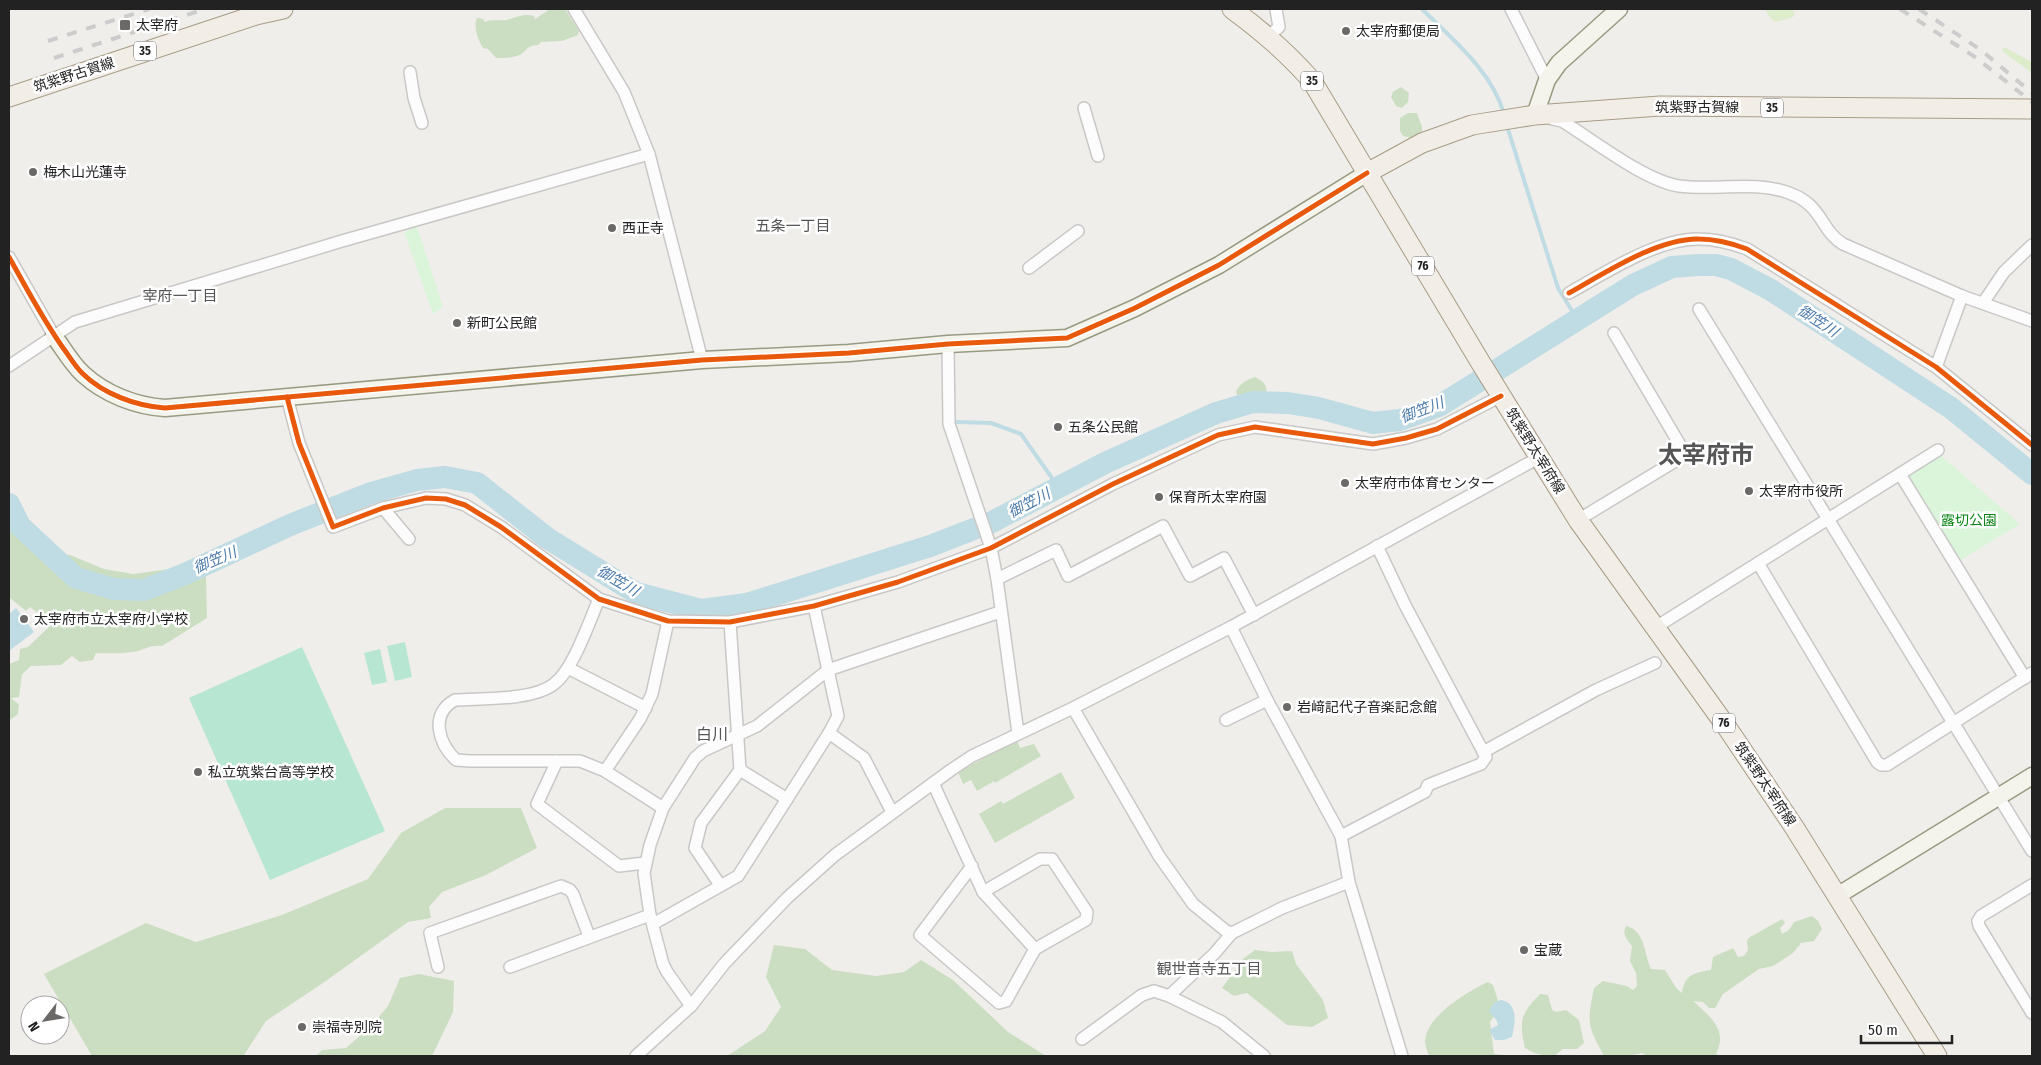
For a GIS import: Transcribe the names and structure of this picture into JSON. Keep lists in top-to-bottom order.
{
  "streets": {
    "main road": [
      "35",
      "筑紫野古賀線",
      "76",
      "筑紫野太宰府線"
    ]
  },
  "crossings": [
    ["35", "筑紫野古賀線"],
    ["35", "76"],
    ["筑紫野古賀線", "76"],
    ["76", "筑紫野太宰府線"]
  ],
  "districts": [
    "五条一丁目",
    "宰府一丁目",
    "太宰府市",
    "白川",
    "観世音寺五丁目"
  ],
  "water": ["御笠川"],
  "parks": ["露切公園"],
  "places": {
    "transit": ["太宰府"],
    "other": [
      "太宰府郵便局",
      "梅木山光蓮寺",
      "西正寺",
      "新町公民館",
      "五条公民館",
      "太宰府市体育センター",
      "太宰府市役所",
      "保育所太宰府園",
      "太宰府市立太宰府小学校",
      "岩﨑記代子音楽記念館",
      "私立筑紫台高等学校",
      "宝蔵",
      "崇福寺別院"
    ]
  },
  "scale_bar": "50 m",
  "north": "bottom left"
}
